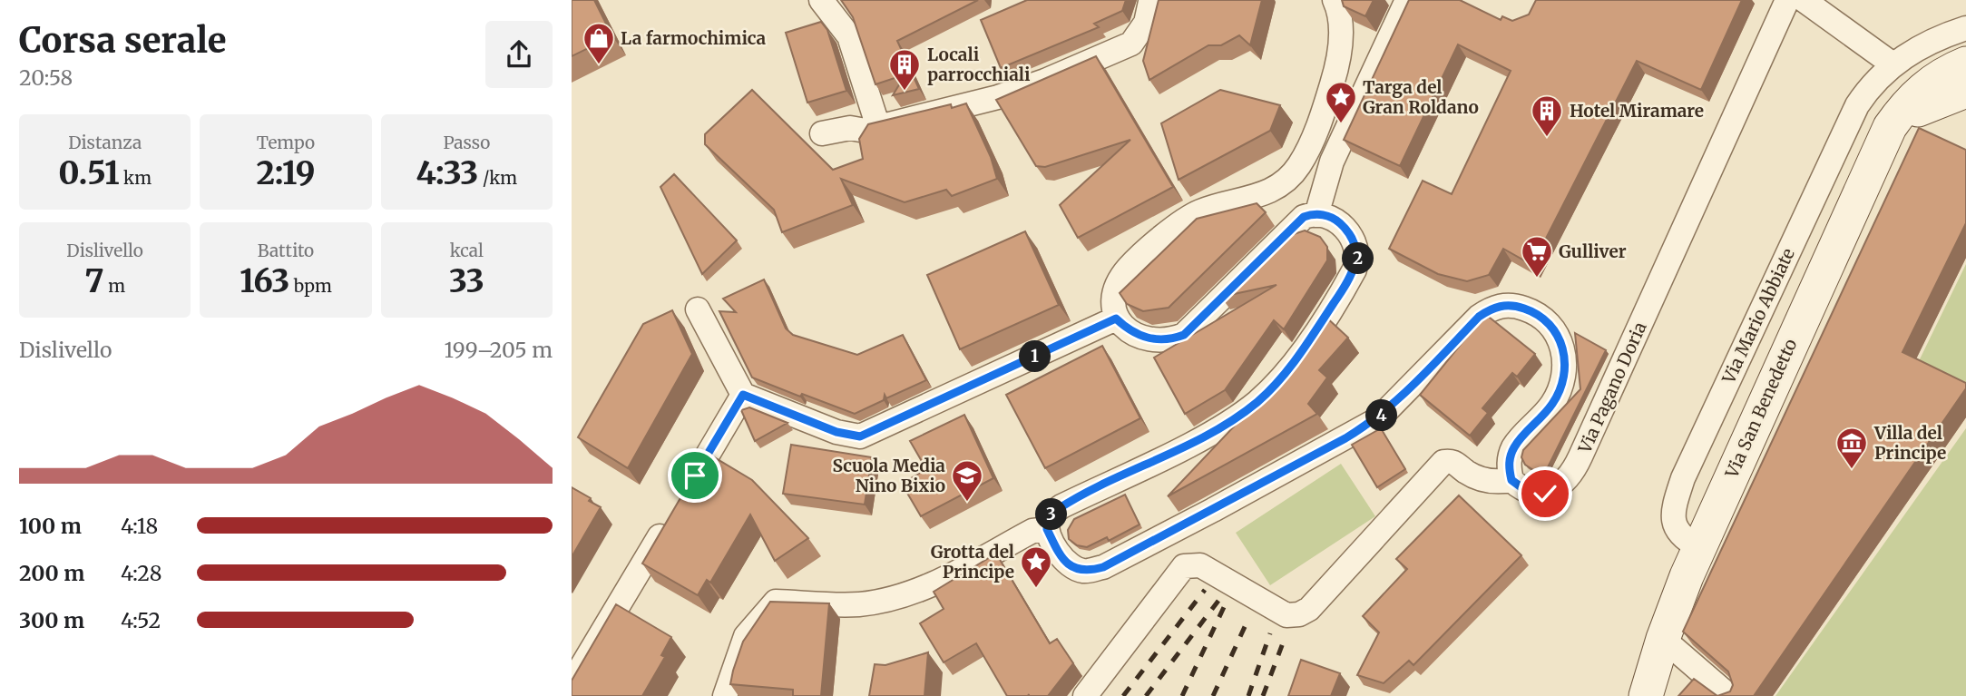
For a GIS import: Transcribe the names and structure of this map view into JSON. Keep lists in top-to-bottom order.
{
  "streets": {
    "main road": ["Via San Benedetto"],
    "street": ["Via Mario Abbiate", "Via Pagano Doria"]
  },
  "crossings": [
    ["Via Mario Abbiate", "Via San Benedetto"]
  ],
  "places": {
    "shop": ["La farmochimica"],
    "building": ["Locali parrocchiali", "Hotel Miramare"],
    "place": ["Targa del Gran Roldano", "Grotta del Principe"],
    "supermarket": ["Gulliver"],
    "museum": ["Villa del Principe"],
    "school or university": ["Scuola Media Nino Bixio"]
  },
  "page": {
    "heading": ["Corsa serale", "20:58"],
    "stats": [
      ["Distanza", "0.51 km"],
      ["Tempo", "2:19"],
      ["Passo", "4:33 /km"],
      ["Dislivello", "7 m"],
      ["Battito", "163 bpm"],
      ["kcal", "33"]
    ],
    "pins": [
      "2",
      "1",
      "4",
      "3"
    ],
    "chart": ["Dislivello", "199–205 m"],
    "list": [
      {
        "name": "100 m",
        "note": "4:18"
      },
      {
        "name": "200 m",
        "note": "4:28"
      },
      {
        "name": "300 m",
        "note": "4:52"
      }
    ]
  }
}
